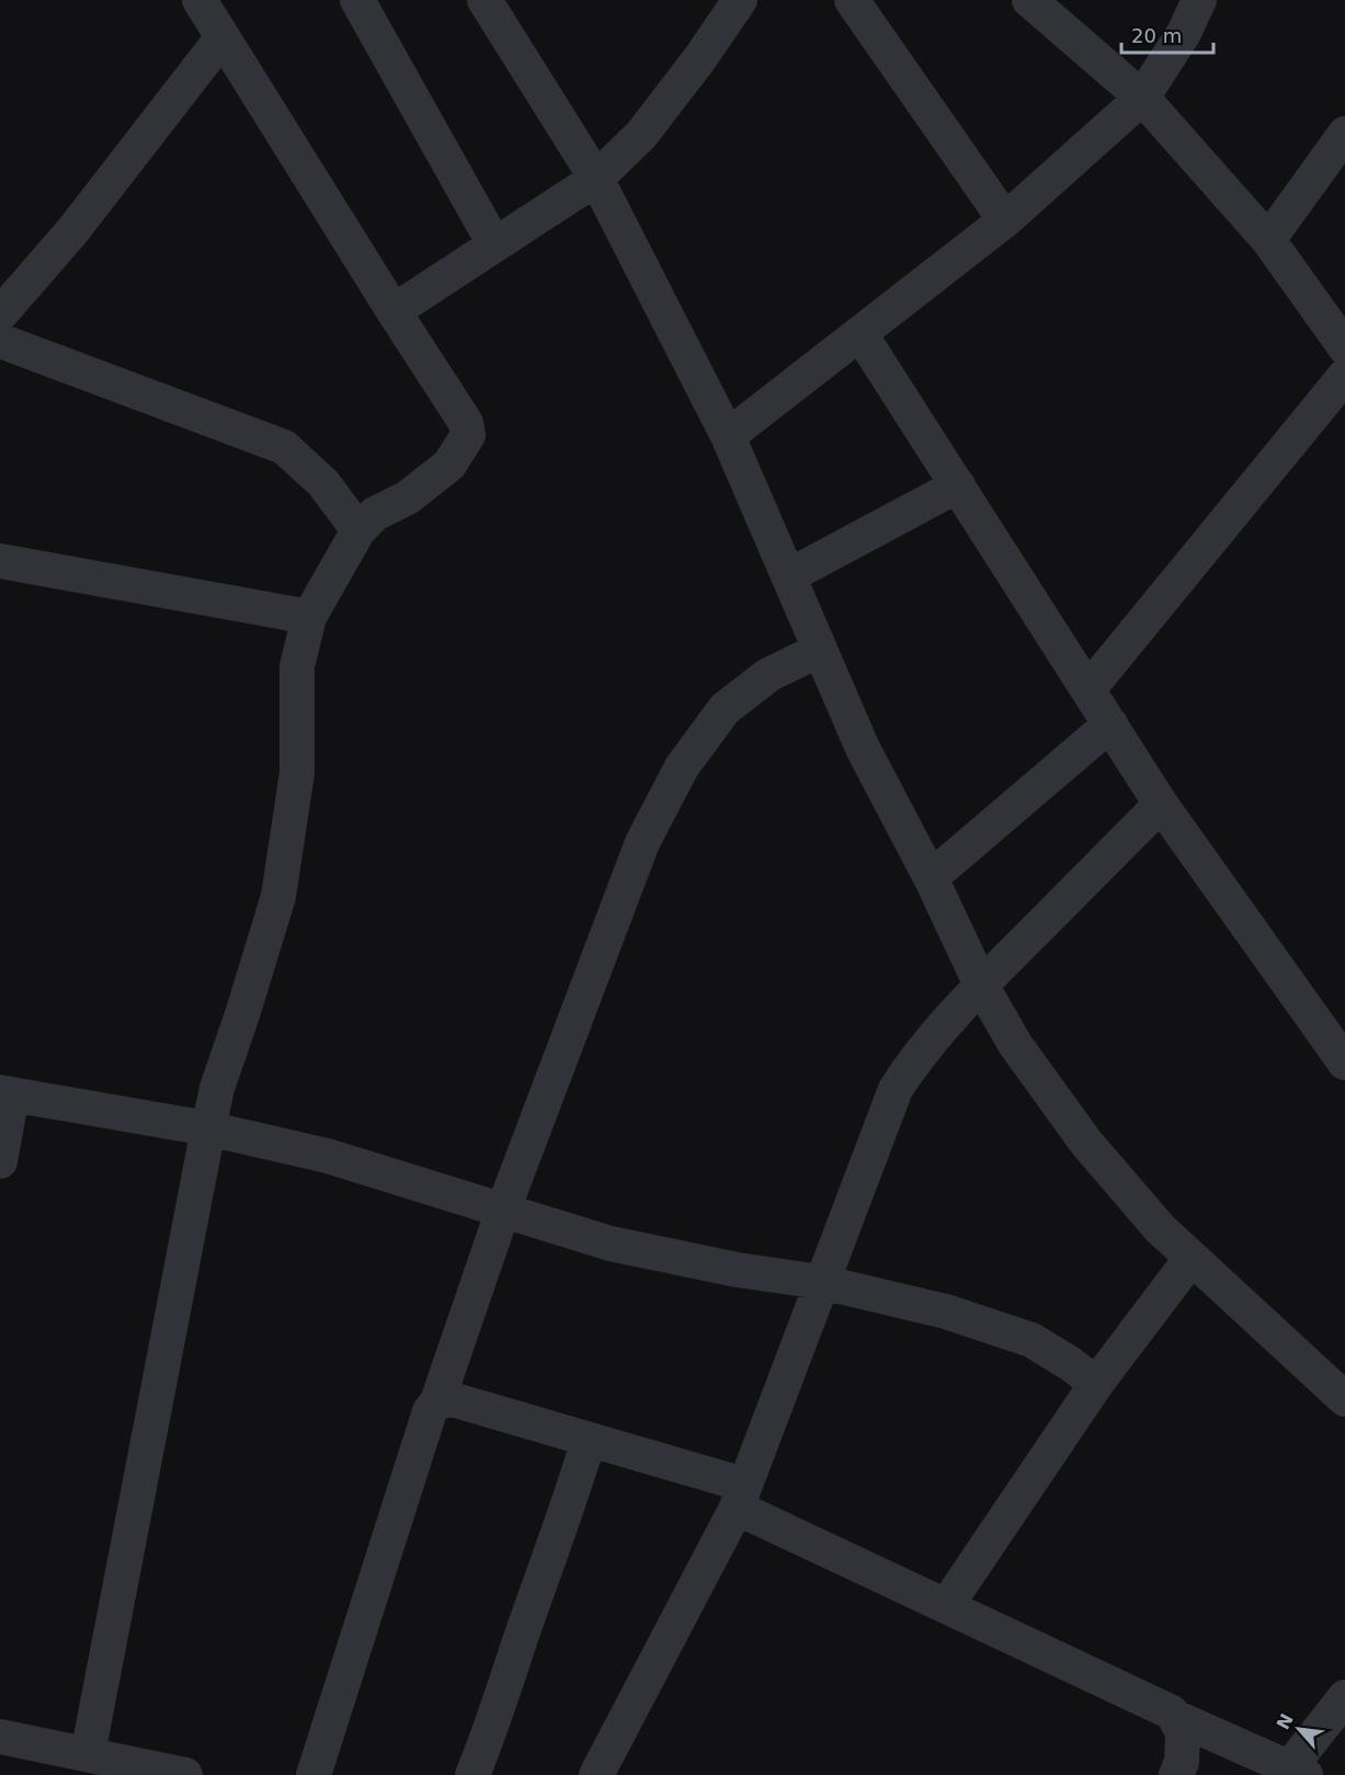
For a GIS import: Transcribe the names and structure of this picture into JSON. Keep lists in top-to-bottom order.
{
  "scale_bar": "20 m",
  "north": "top left"
}
